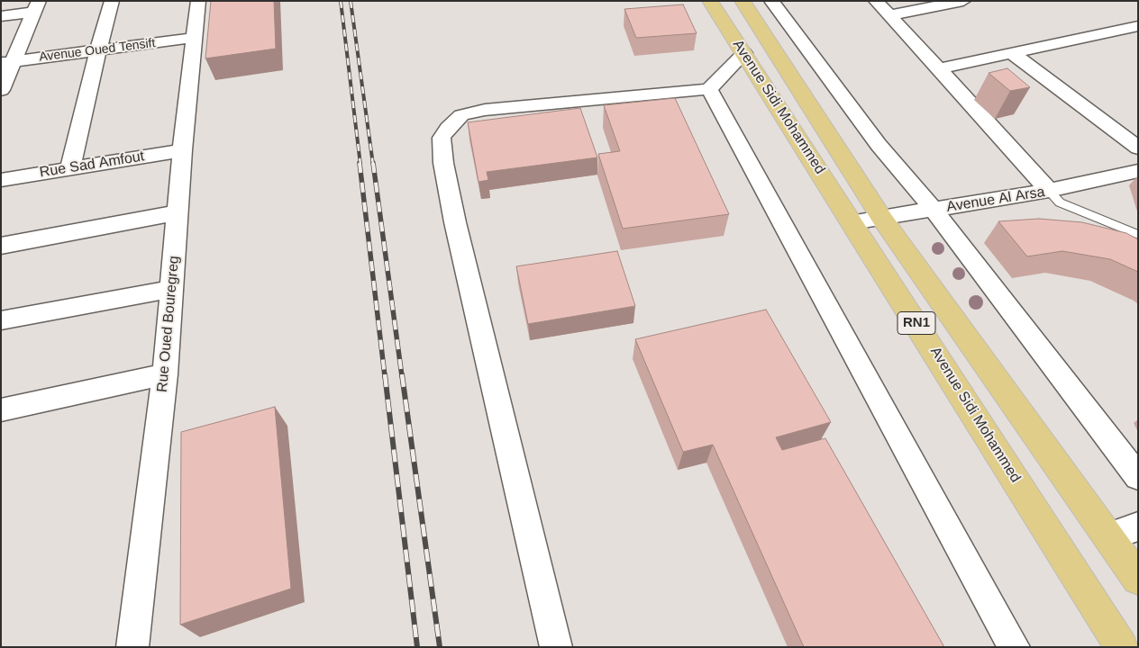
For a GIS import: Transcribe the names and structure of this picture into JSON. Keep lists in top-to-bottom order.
{
  "streets": {
    "main road": ["Avenue Sidi Mohammed", "RN1"],
    "street": [
      "Avenue Oued Tensift",
      "Rue Sad Amfout",
      "Avenue Al Arsa",
      "Rue Oued Bouregreg"
    ]
  },
  "crossings": [
    ["Avenue Oued Tensift", "Rue Oued Bouregreg"],
    ["Avenue Sidi Mohammed", "Avenue Al Arsa"],
    ["Rue Sad Amfout", "Rue Oued Bouregreg"]
  ]
}
